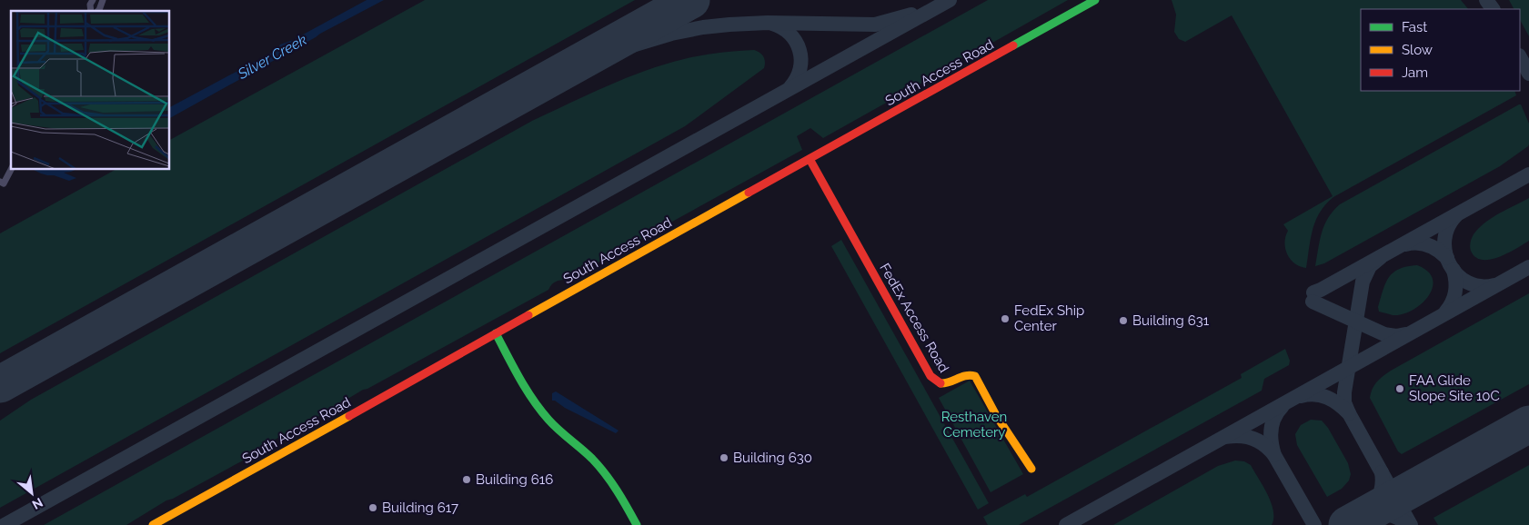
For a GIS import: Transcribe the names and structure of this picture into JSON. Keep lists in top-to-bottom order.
{
  "streets": {
    "street": ["South Access Road", "FedEx Access Road"]
  },
  "crossings": [
    ["South Access Road", "FedEx Access Road"]
  ],
  "water": ["Silver Creek"],
  "parks": ["Resthaven Cemetery"],
  "places": [
    "FedEx Ship Center",
    "Building 631",
    "FAA Glide Slope Site 10C",
    "Building 630",
    "Building 616",
    "Building 617"
  ],
  "legend": ["Fast", "Slow", "Jam"],
  "north": "bottom right"
}
